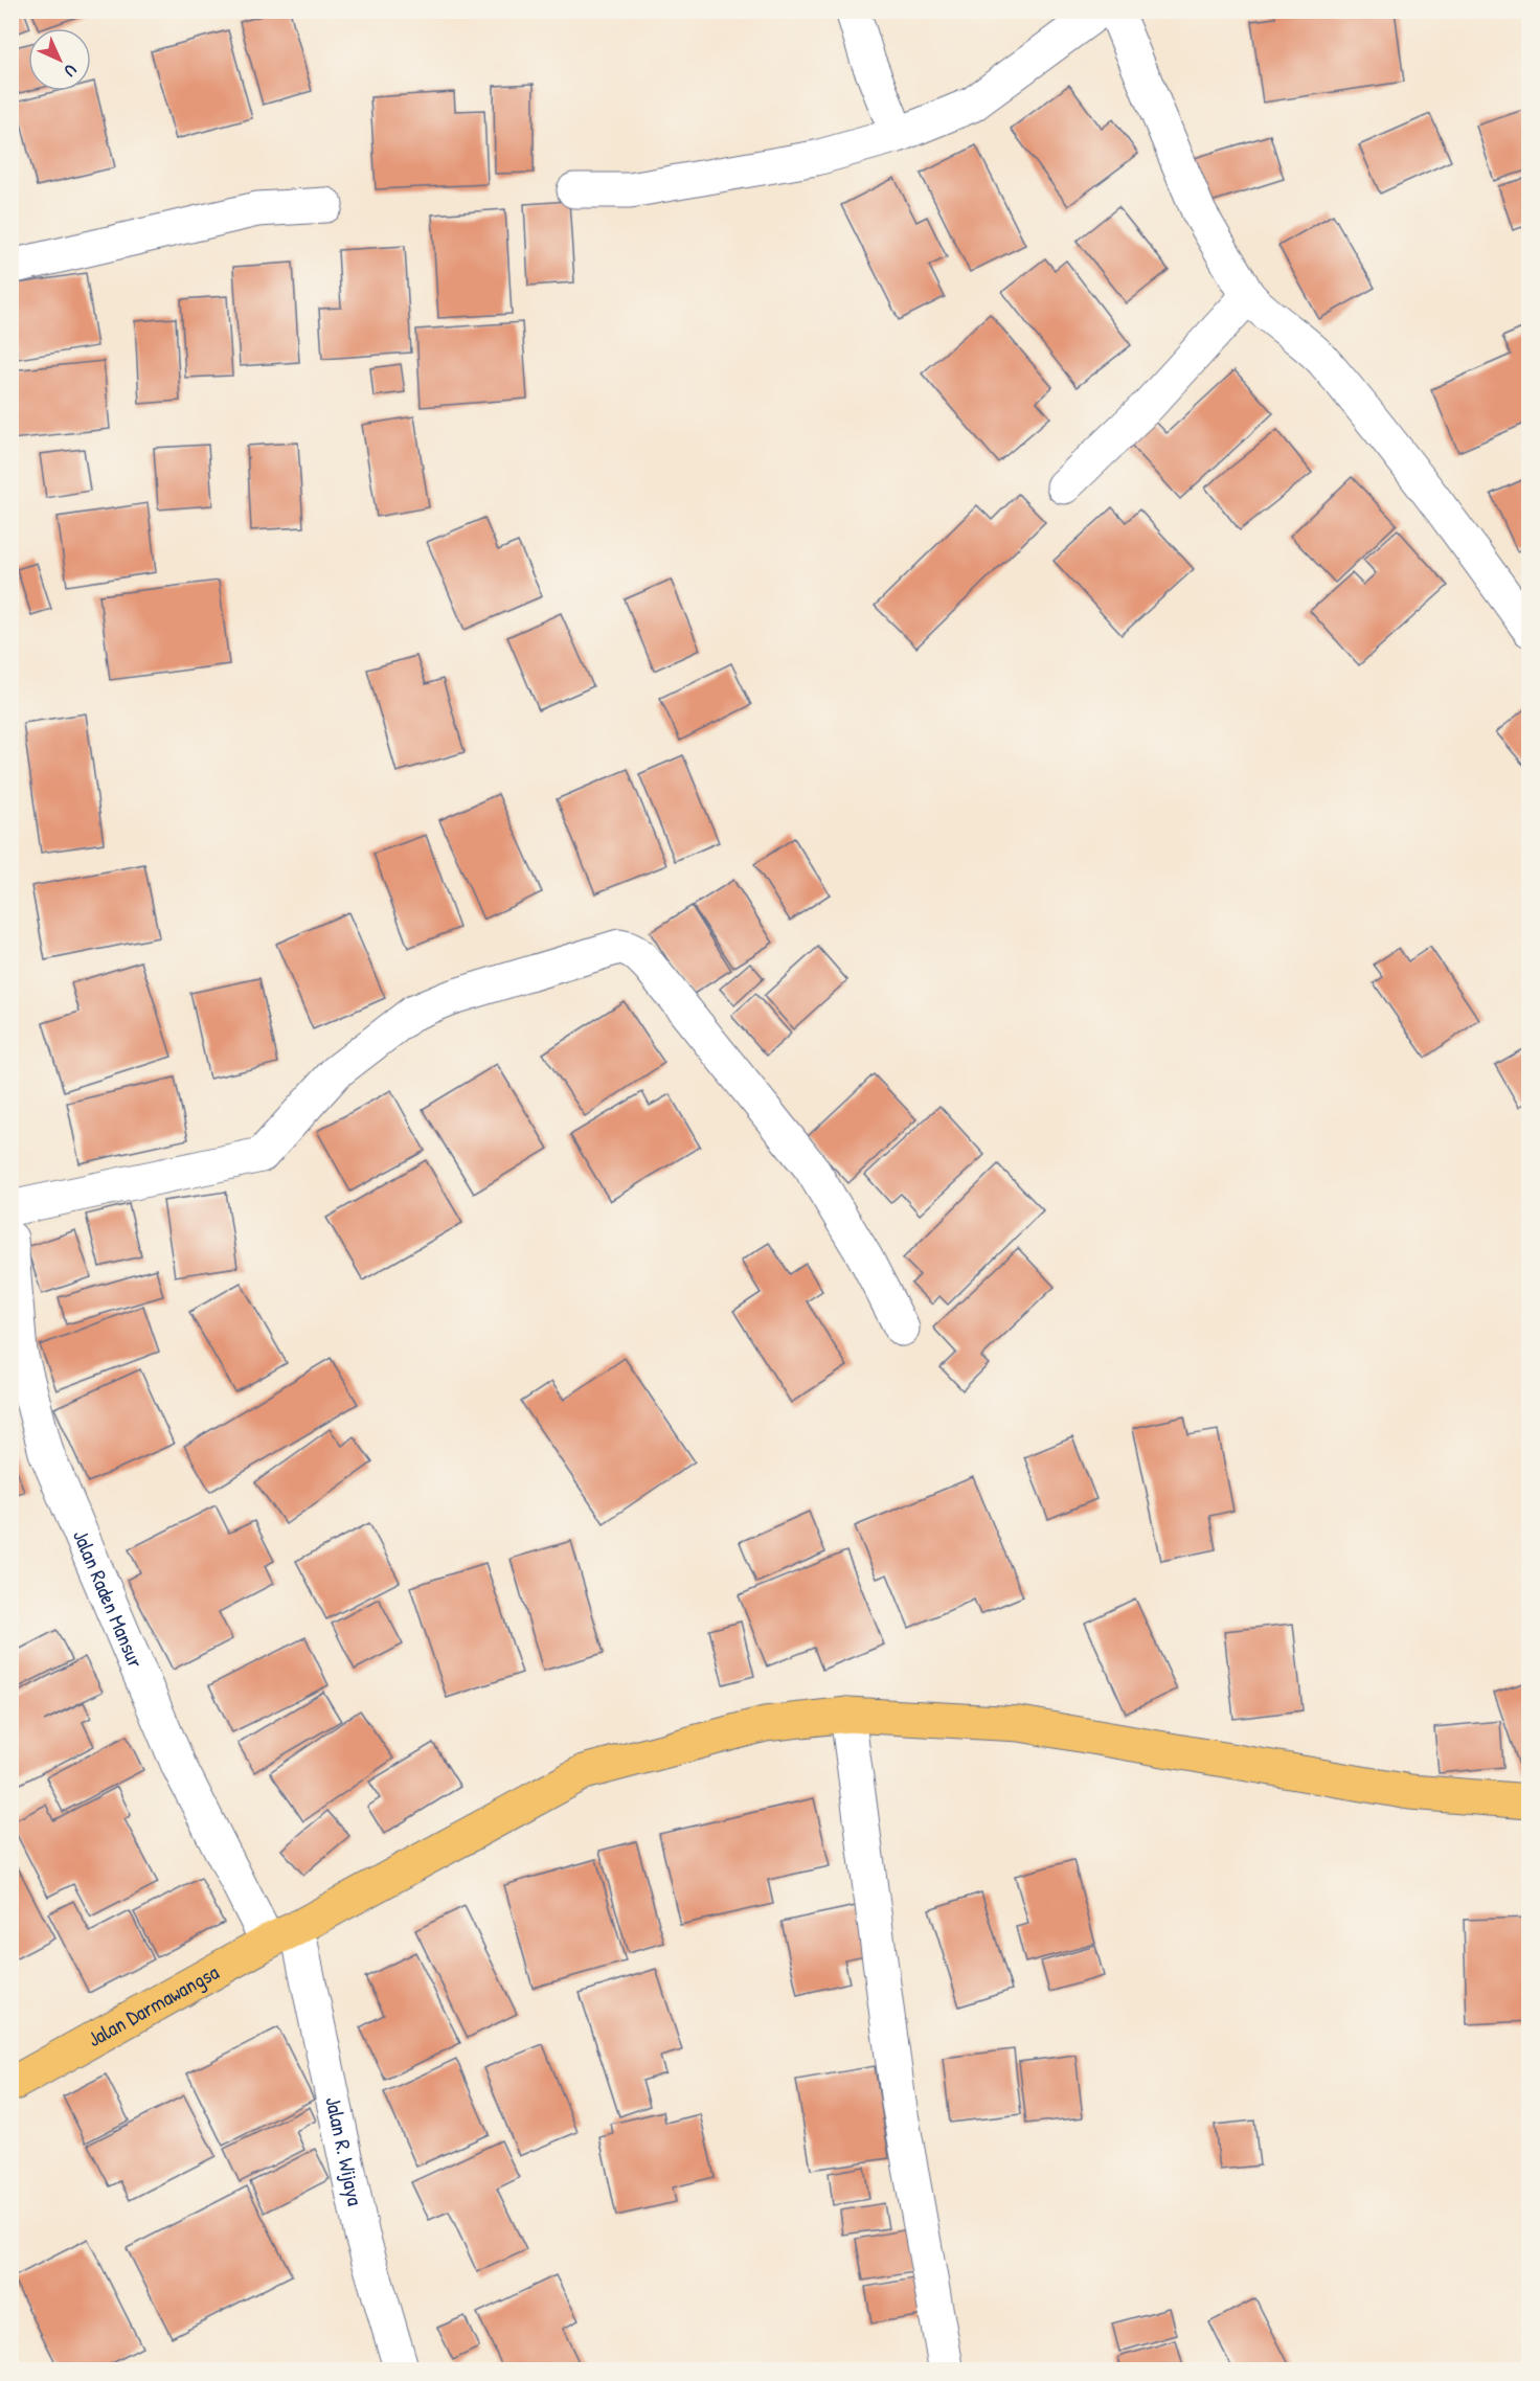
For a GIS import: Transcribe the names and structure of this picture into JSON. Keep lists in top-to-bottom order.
{
  "streets": {
    "main road": ["Jalan Darmawangsa"],
    "street": ["Jalan Raden Mansur", "Jalan R. Wijaya"]
  },
  "crossings": [
    ["Jalan Raden Mansur", "Jalan Darmawangsa"],
    ["Jalan Raden Mansur", "Jalan R. Wijaya"],
    ["Jalan Darmawangsa", "Jalan R. Wijaya"]
  ],
  "north": "bottom right"
}
